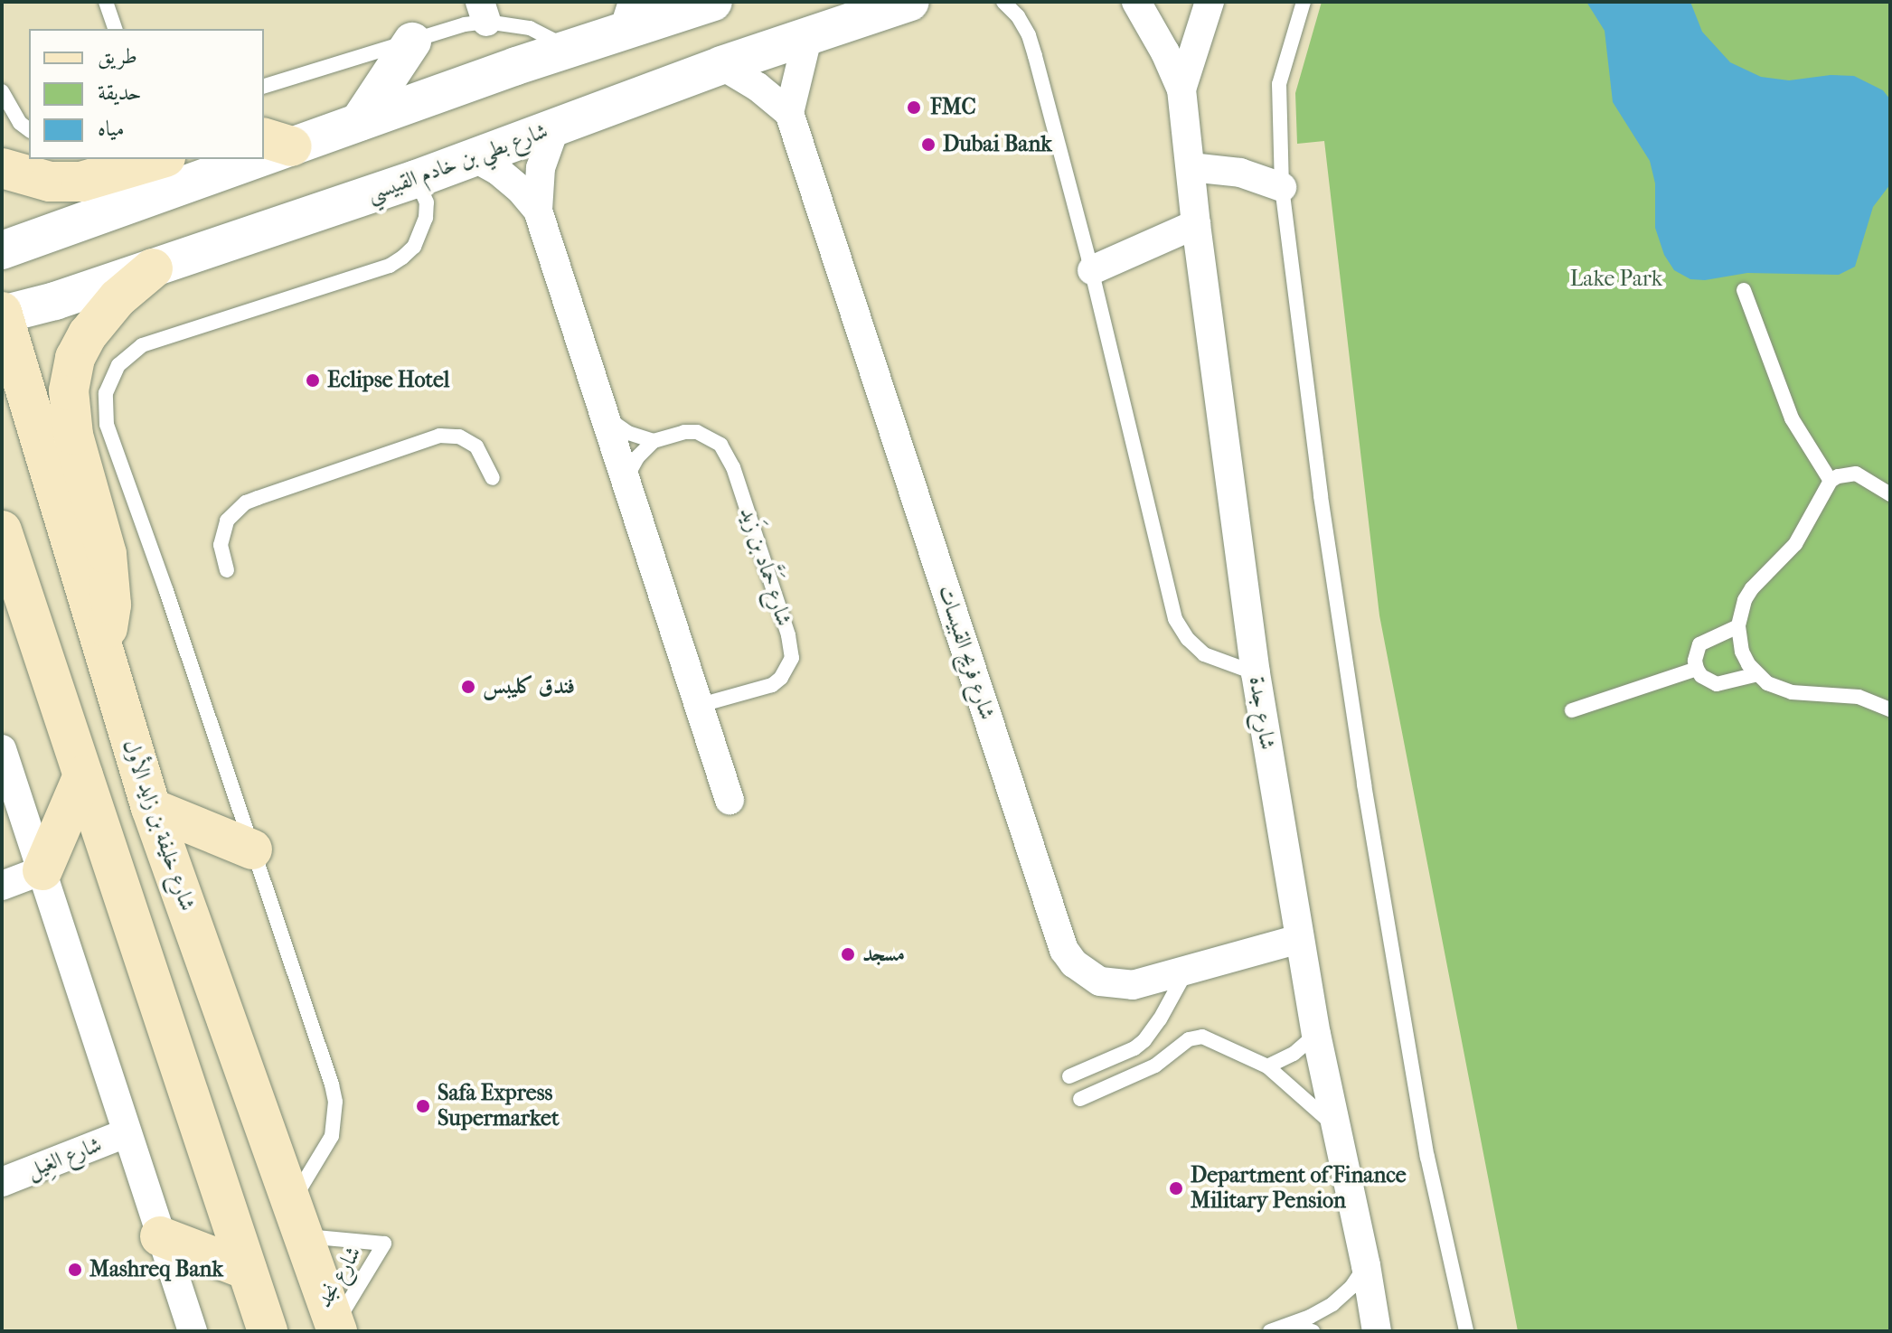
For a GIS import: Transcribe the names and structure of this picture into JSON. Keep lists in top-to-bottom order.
{
  "streets": {
    "main road": ["شارع خليفة بن زايد الأول"],
    "street": [
      "شارع بطي بن خادم القبيسي",
      "شارع فريج القبيسات",
      "شارع جدة",
      "شارع الغِيل"
    ],
    "lane": ["شارع حَمَّاد بن زَيد", "شارع نجد"]
  },
  "crossings": [
    ["شارع بطي بن خادم القبيسي", "شارع خليفة بن زايد الأول"],
    ["شارع فريج القبيسات", "شارع جدة"],
    ["شارع خليفة بن زايد الأول", "شارع نجد"]
  ],
  "parks": ["Lake Park"],
  "places": [
    "FMC",
    "Dubai Bank",
    "Eclipse Hotel",
    "فندق كليبس",
    "مسجد",
    "Safa Express Supermarket",
    "Department of Finance Military Pension",
    "Mashreq Bank"
  ],
  "legend": ["طريق", "حديقة", "مياه"]
}
